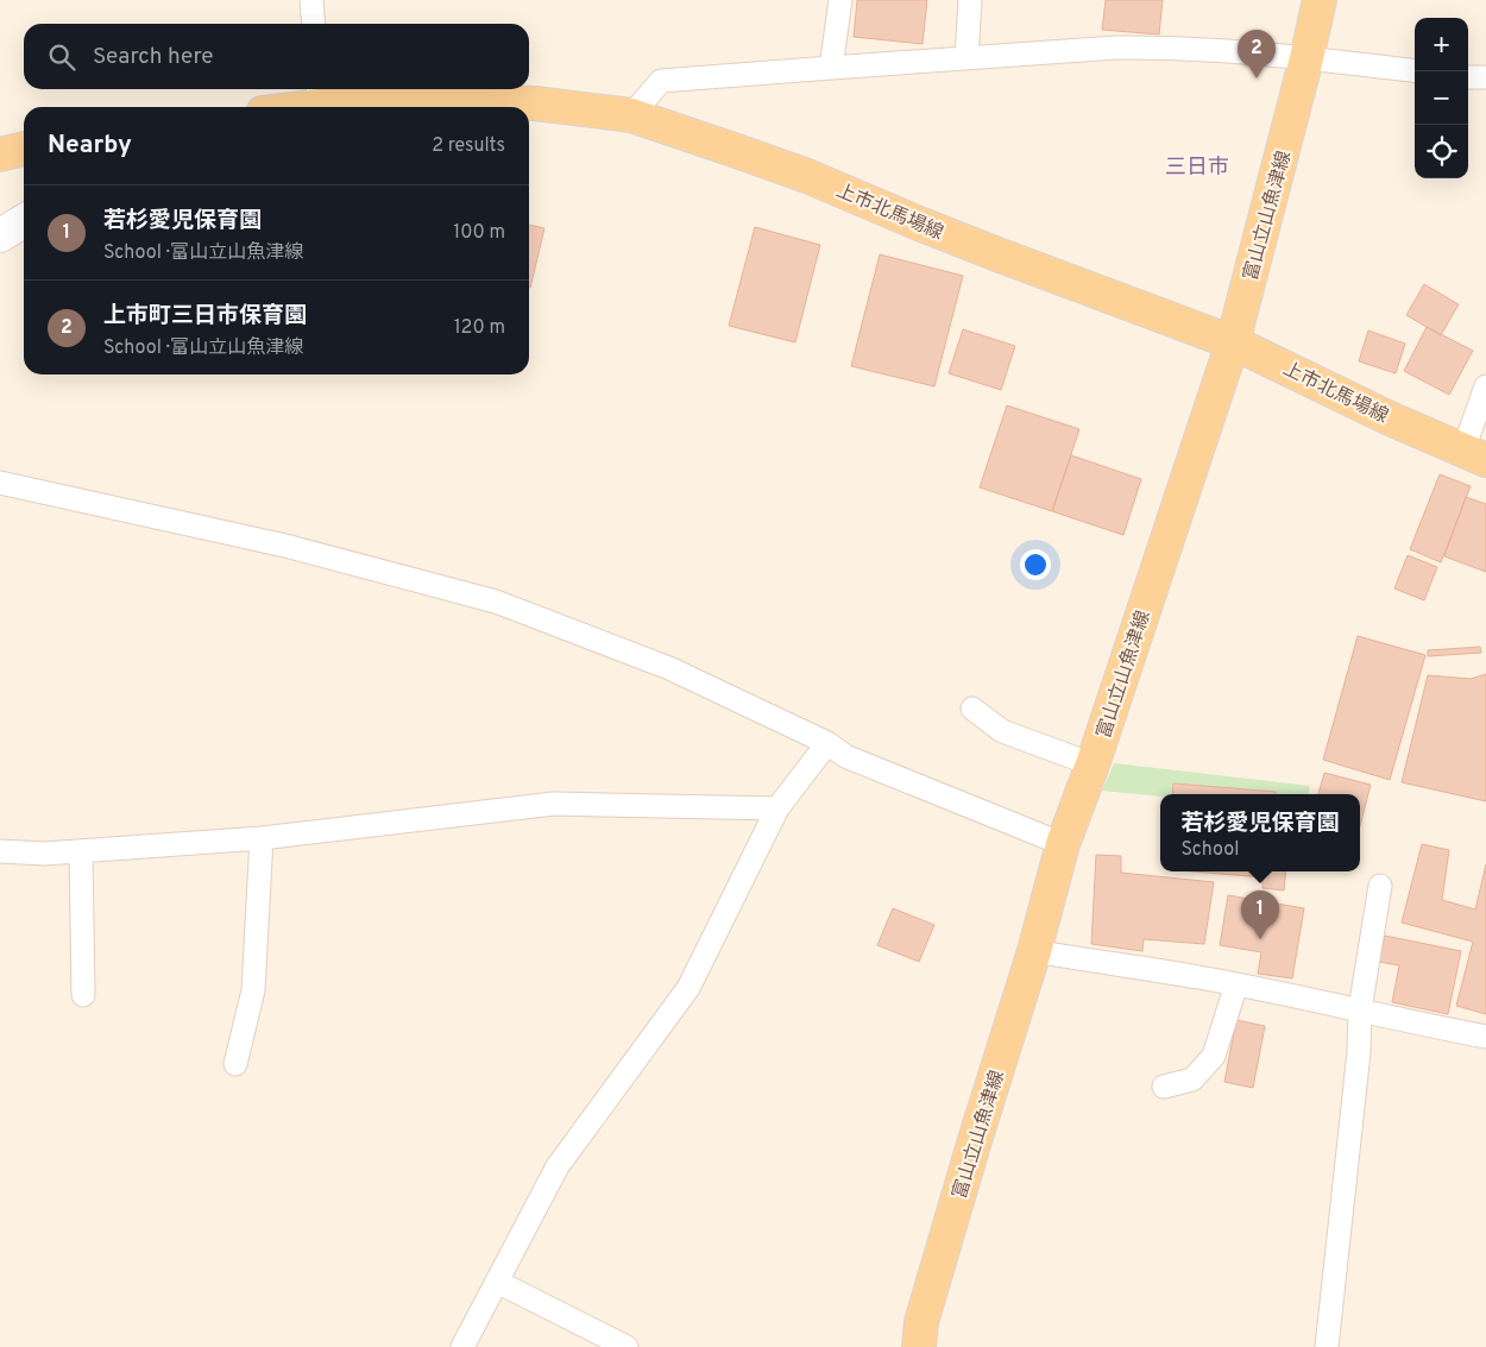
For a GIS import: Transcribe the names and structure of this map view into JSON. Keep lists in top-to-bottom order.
{
  "streets": {
    "main road": ["上市北馬場線", "富山立山魚津線"]
  },
  "crossings": [
    ["上市北馬場線", "富山立山魚津線"]
  ],
  "districts": ["三日市"],
  "page": {
    "map_buttons": ["+", "−"],
    "search": "Search here",
    "pins": ["2", "1"],
    "heading": ["Nearby", "2 results"],
    "list": [
      {
        "mark": "1",
        "name": "若杉愛児保育園",
        "note": "School · 富山立山魚津線",
        "value": "100 m"
      },
      {
        "mark": "2",
        "name": "上市町三日市保育園",
        "note": "School · 富山立山魚津線",
        "value": "120 m"
      }
    ],
    "popup": ["若杉愛児保育園", "School"]
  }
}
